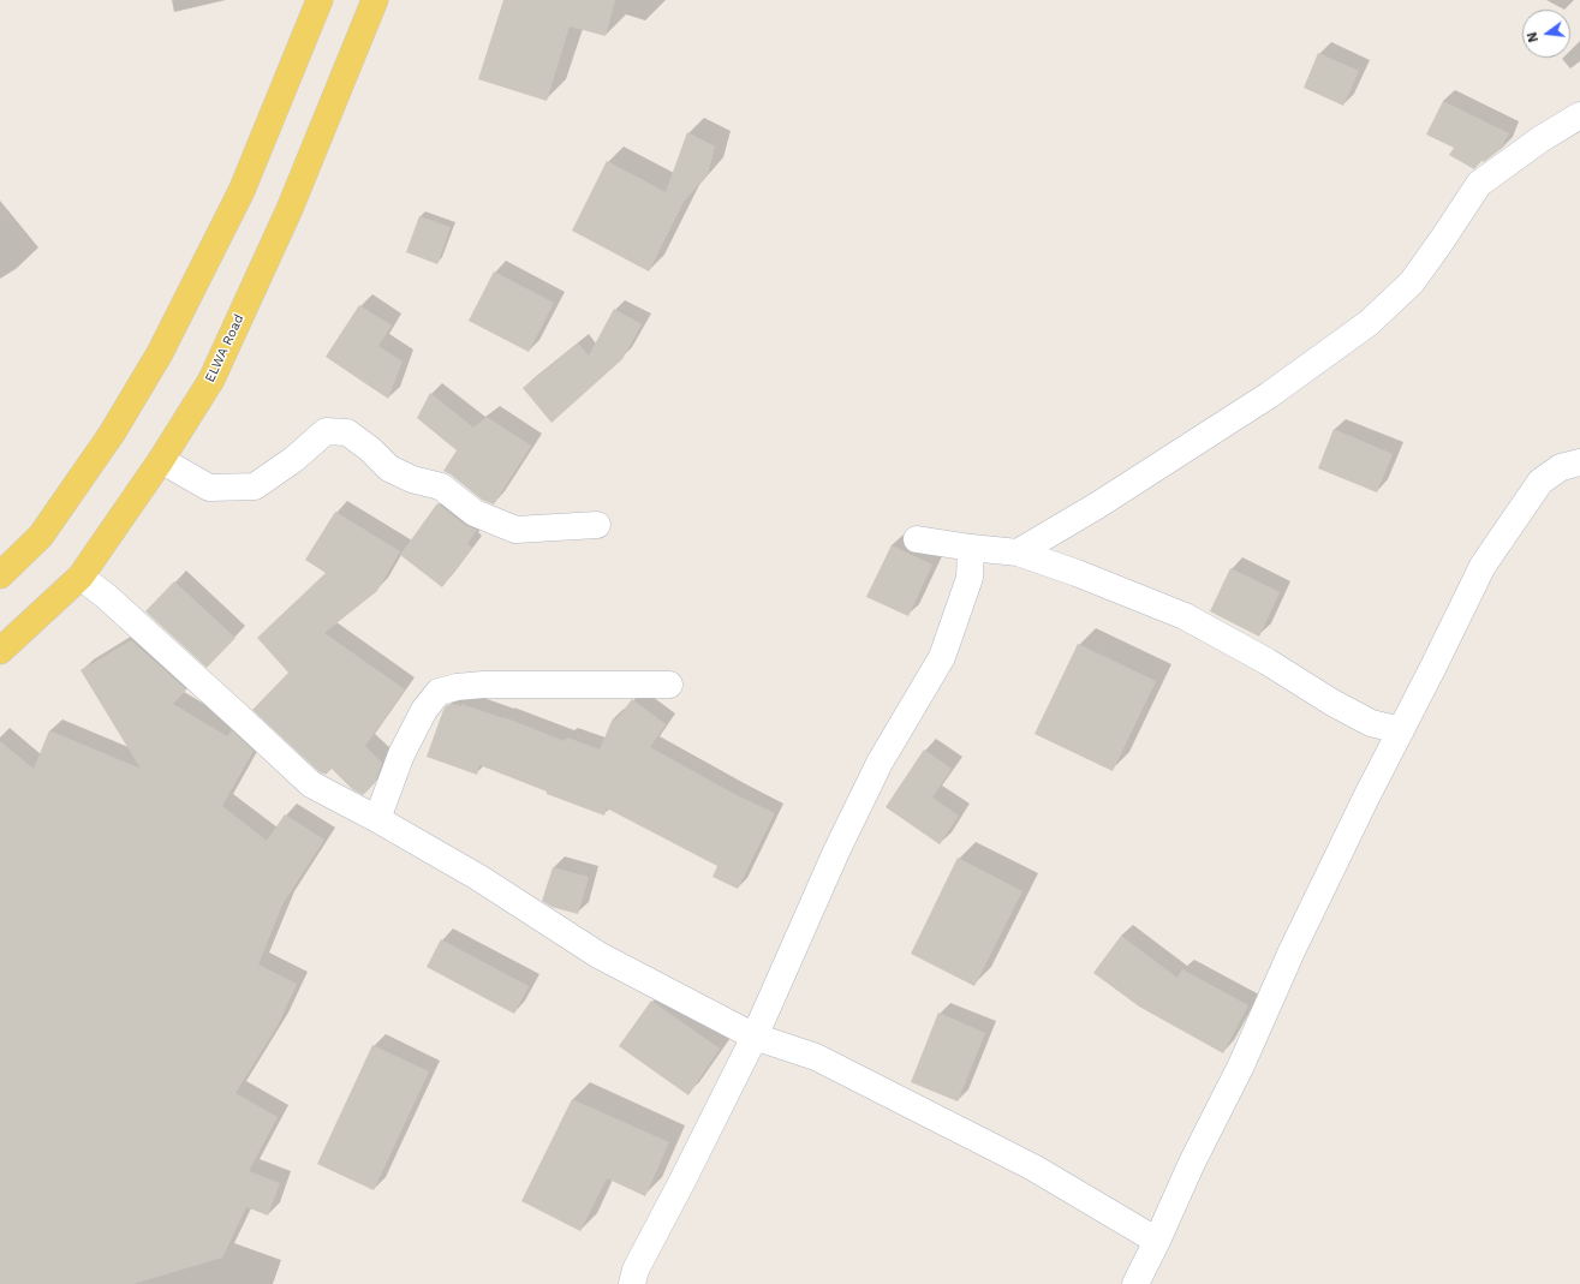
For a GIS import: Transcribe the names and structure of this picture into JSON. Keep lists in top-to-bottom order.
{
  "streets": {
    "main road": ["ELWA Road"]
  },
  "north": "left"
}
